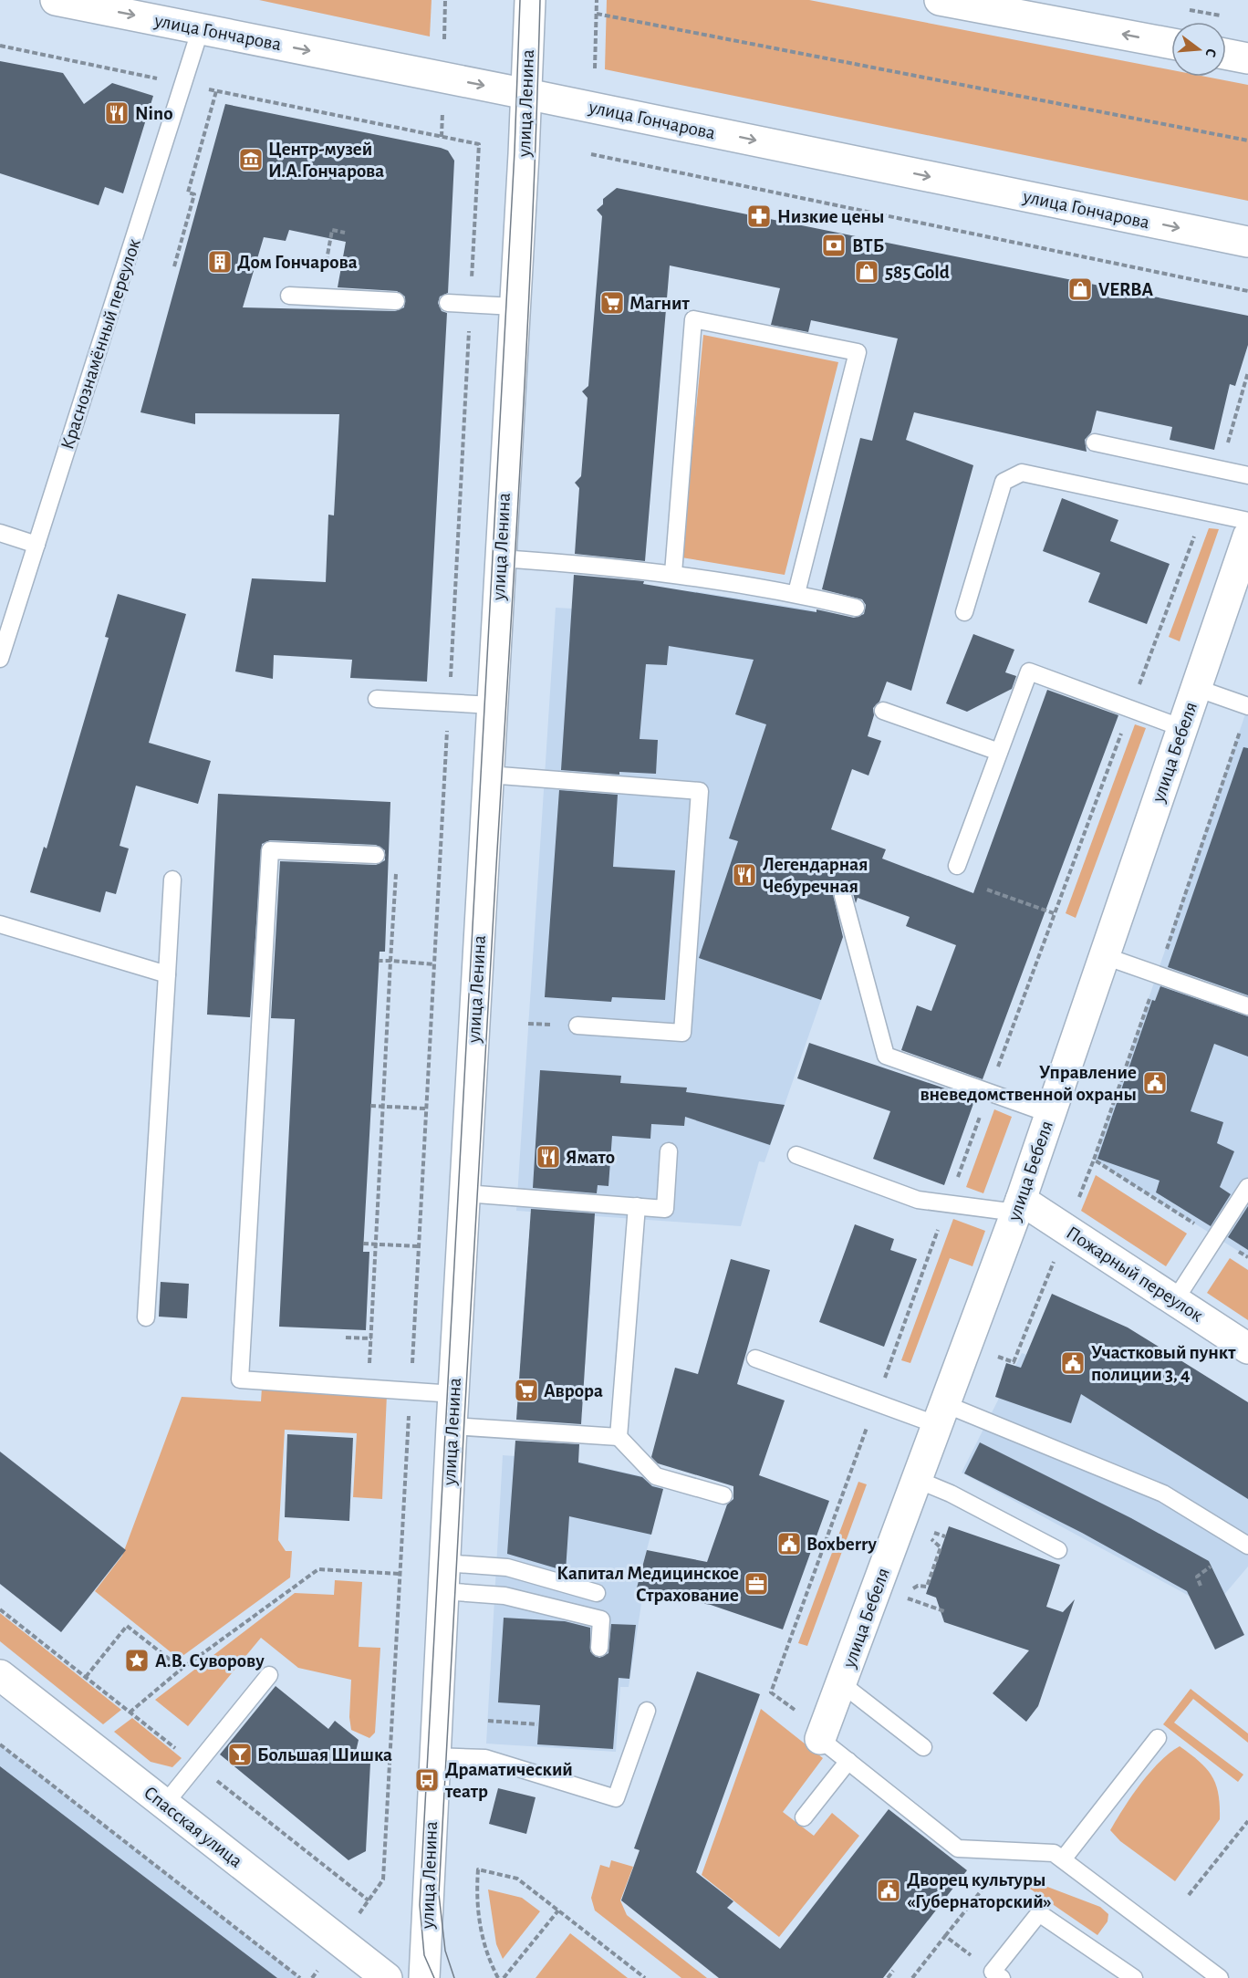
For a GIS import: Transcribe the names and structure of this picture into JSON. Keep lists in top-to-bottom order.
{
  "streets": {
    "street": [
      "улица Гончарова",
      "улица Ленина",
      "улица Бебеля",
      "Пожарный переулок",
      "Спасская улица"
    ],
    "lane": ["Краснознамённый переулок"]
  },
  "crossings": [
    ["улица Гончарова", "улица Ленина"],
    ["улица Гончарова", "Краснознамённый переулок"],
    ["улица Бебеля", "Пожарный переулок"]
  ],
  "one_way": ["улица Гончарова"],
  "places": {
    "restaurant": ["Nino", "Легендарная Чебуречная", "Ямато"],
    "museum": ["Центр-музей И.А.Гончарова"],
    "pharmacy": ["Низкие цены"],
    "bank": ["ВТБ"],
    "building": ["Дом Гончарова"],
    "shop": ["585 Gold", "VERBA"],
    "supermarket": ["Магнит", "Аврора"],
    "public building": [
      "Управление вневедомственной охраны",
      "Участковый пункт полиции 3, 4",
      "Boxberry",
      "Дворец культуры «Губернаторский»"
    ],
    "office": ["Капитал Медицинское Страхование"],
    "place": ["А.В. Суворову"],
    "bar": ["Большая Шишка"],
    "bus stop": ["Драматический театр"]
  },
  "north": "right"
}
